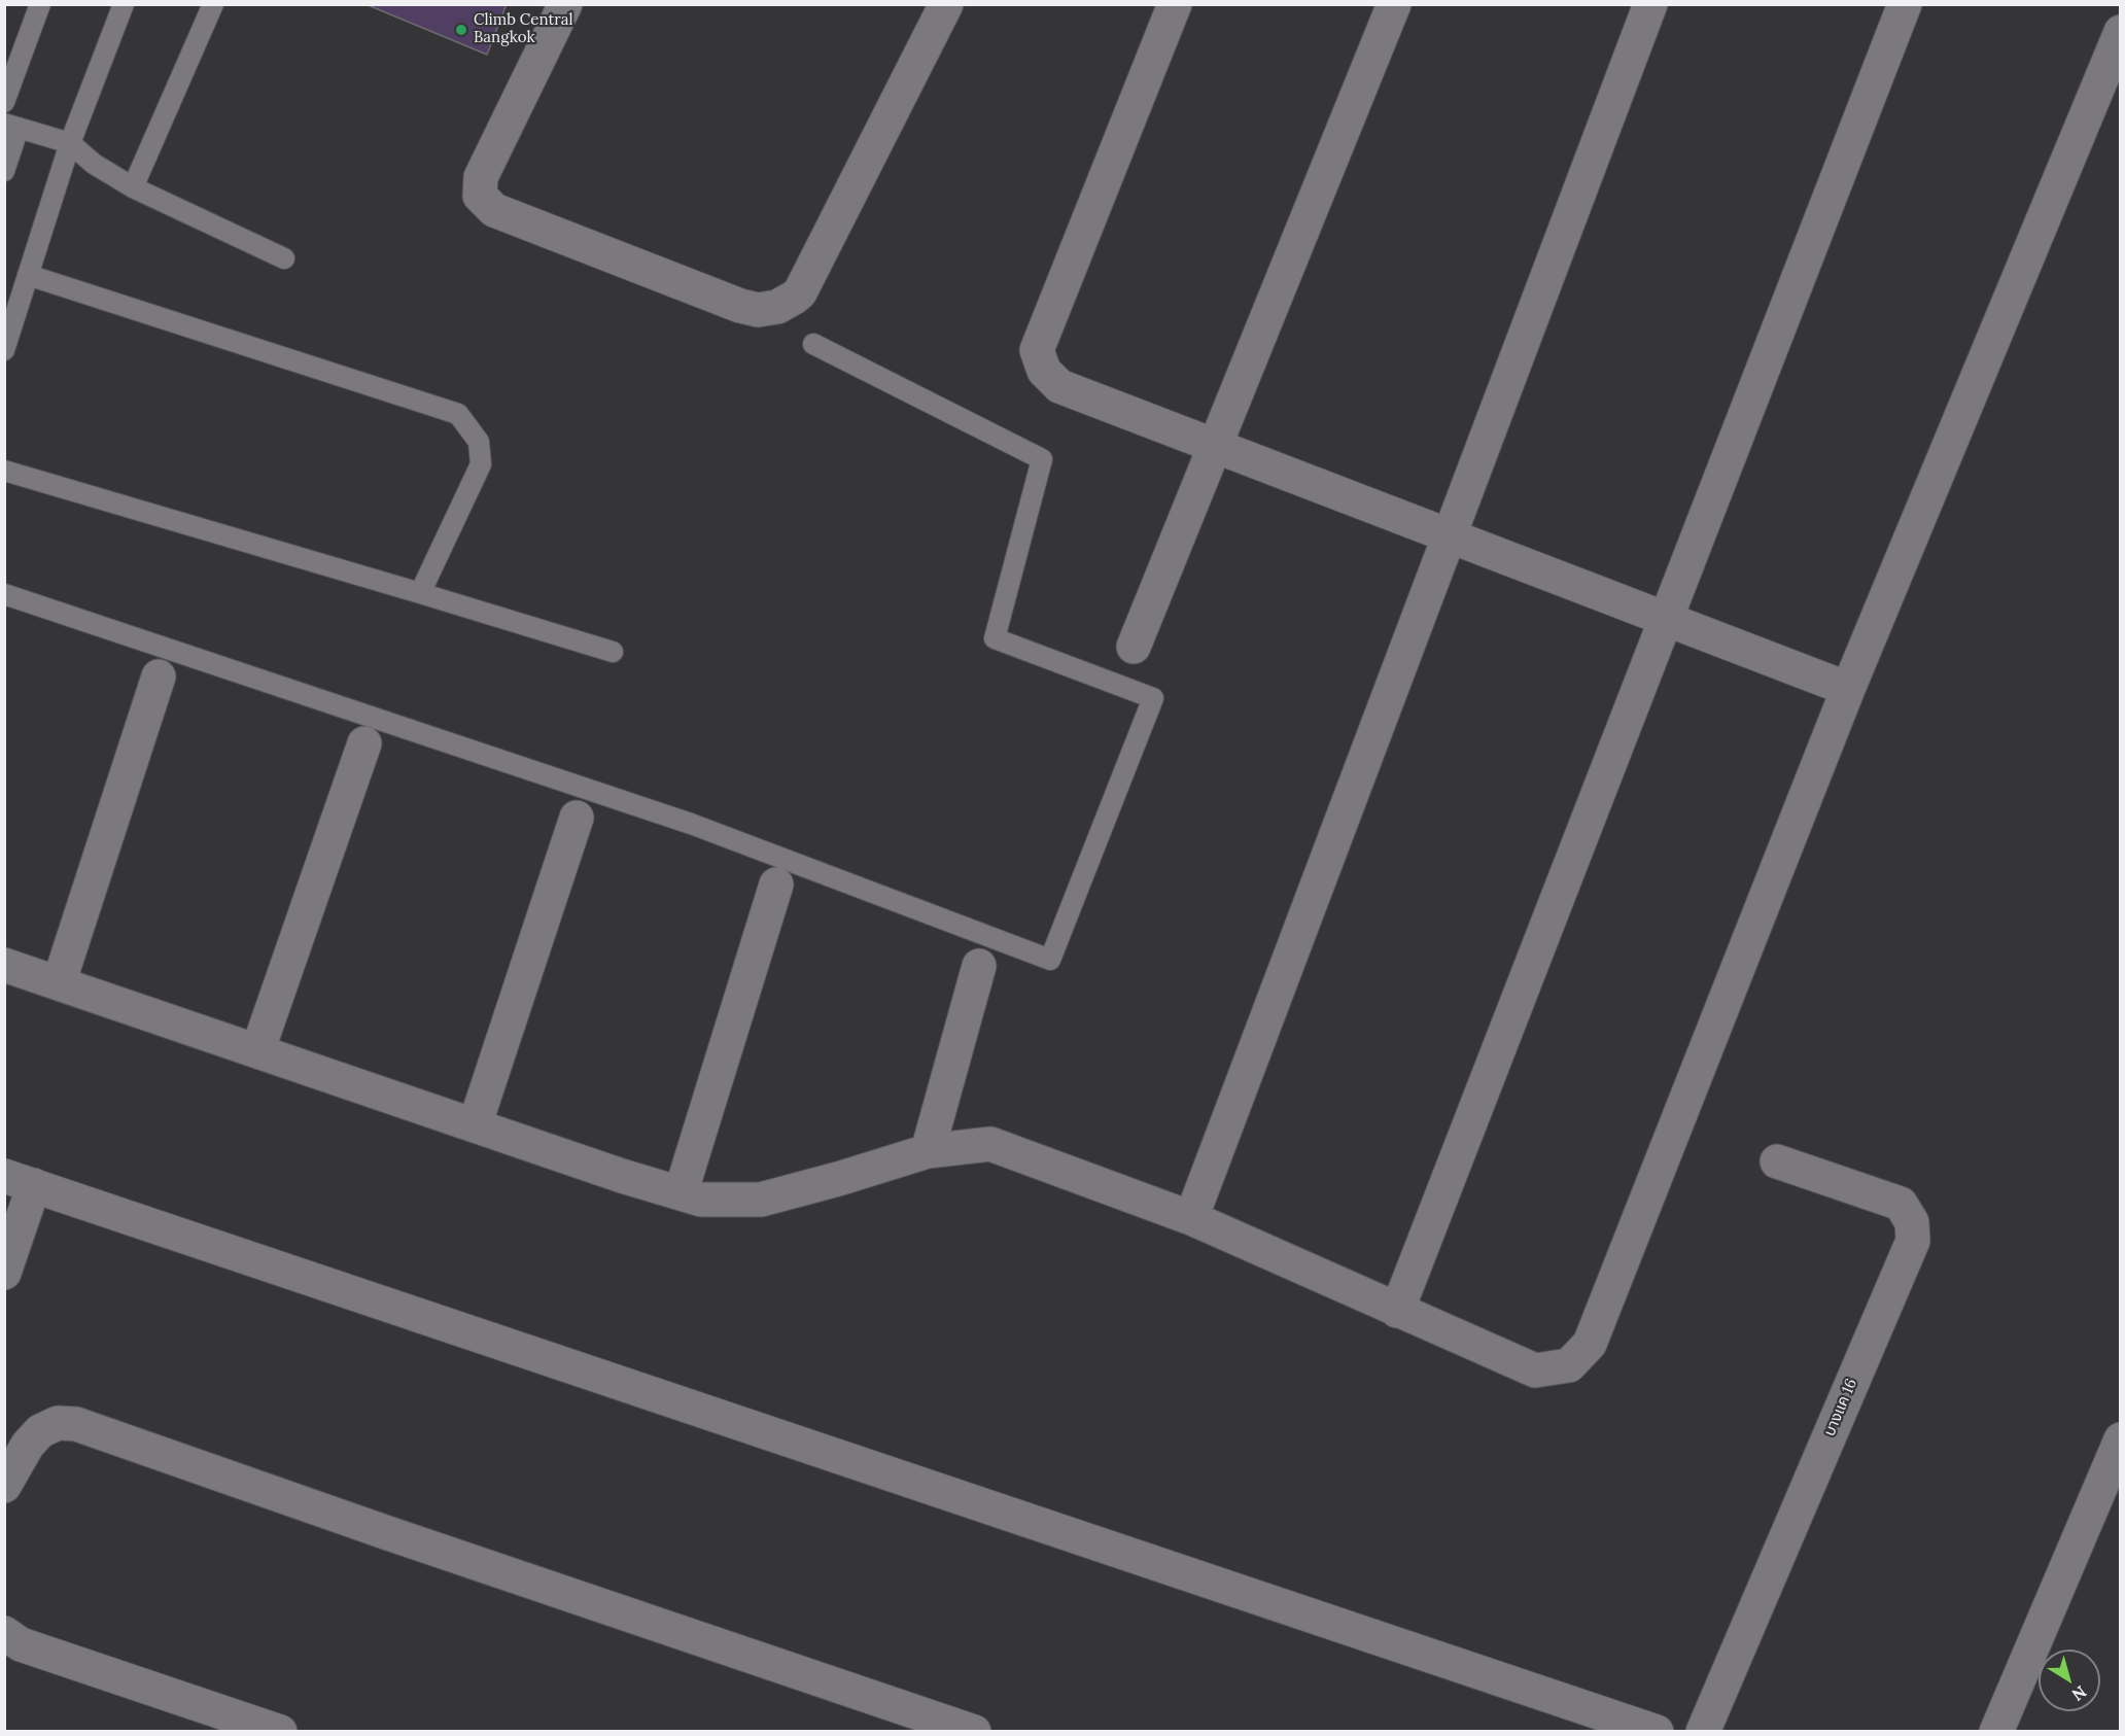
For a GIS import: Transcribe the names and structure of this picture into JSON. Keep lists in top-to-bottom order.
{
  "streets": {
    "street": ["บางแค 16"]
  },
  "places": ["Climb Central Bangkok"],
  "north": "bottom right"
}
